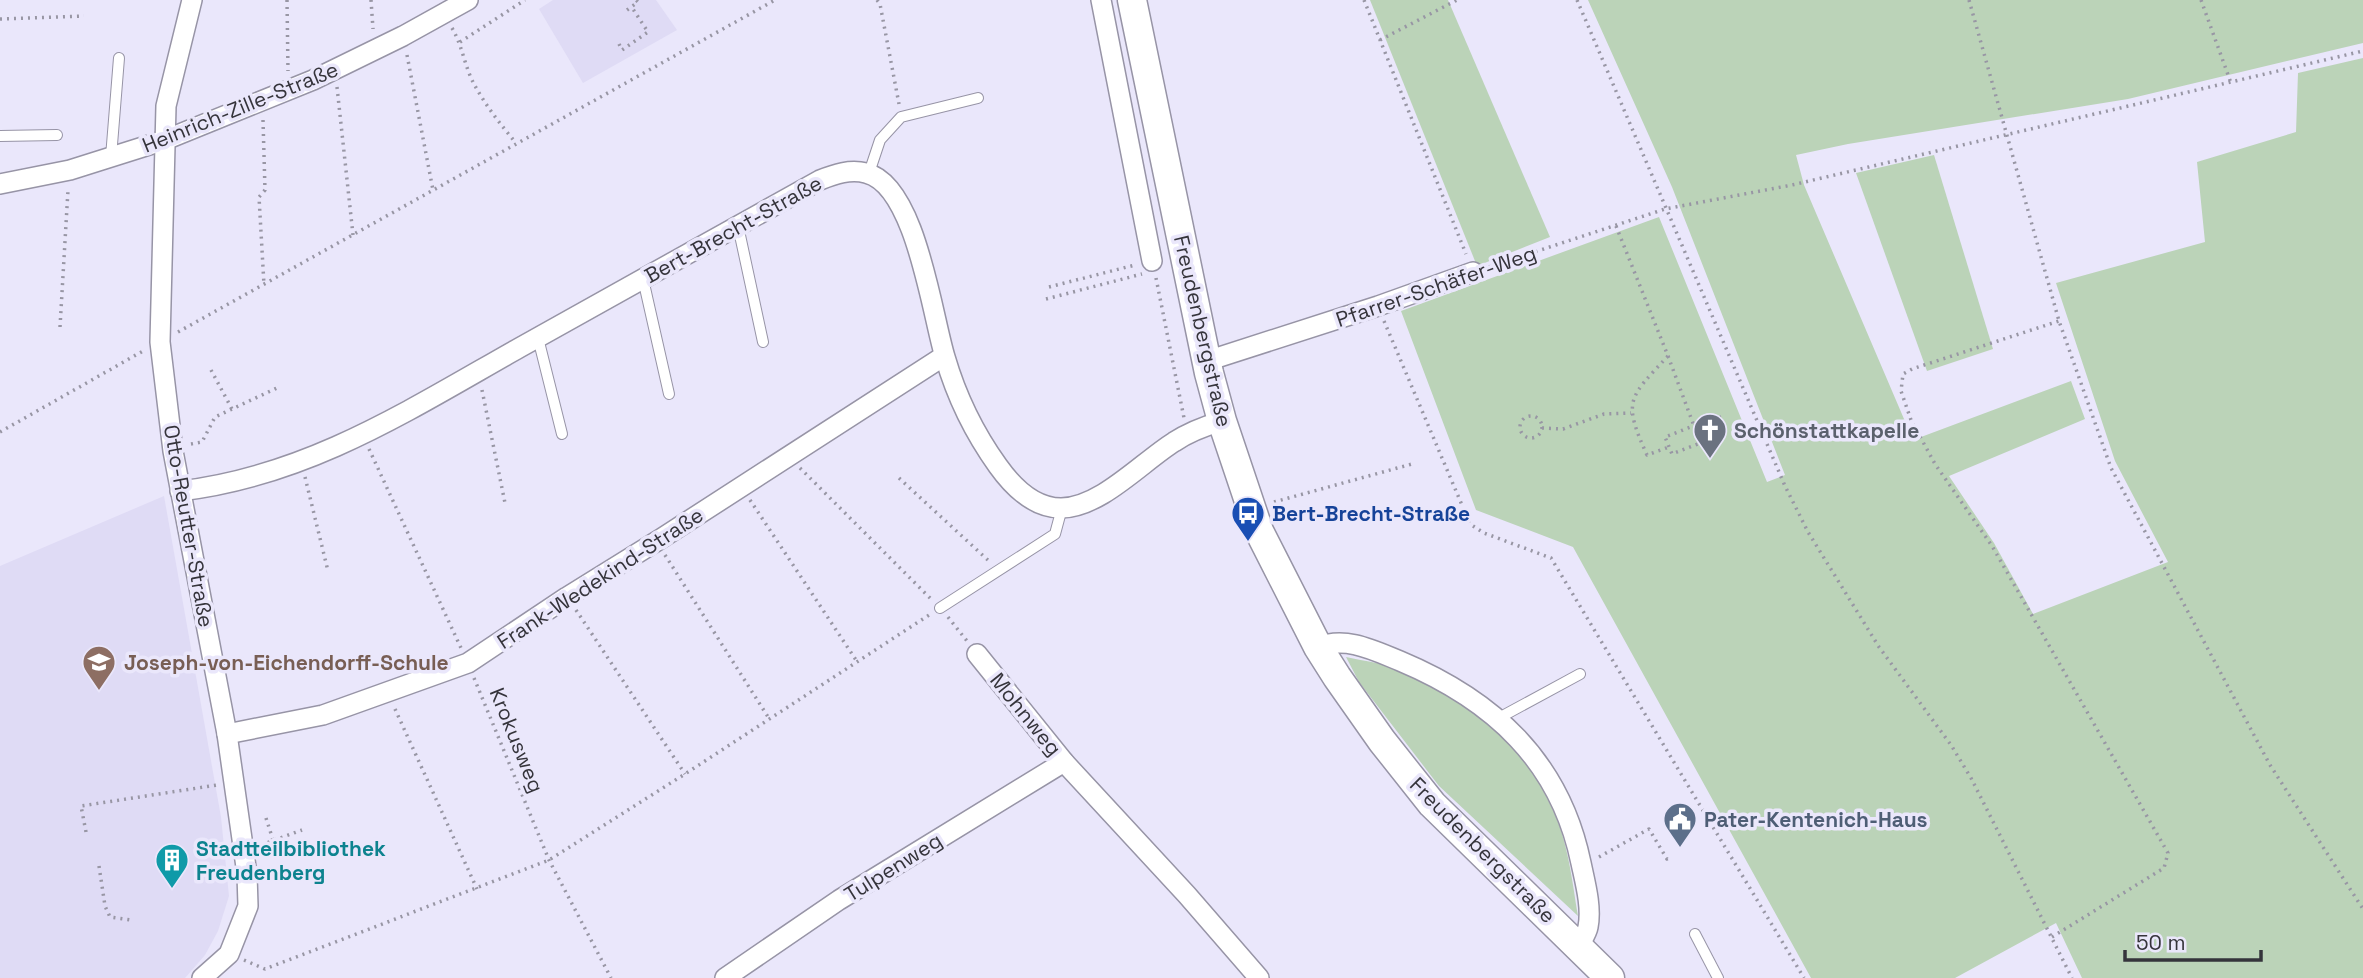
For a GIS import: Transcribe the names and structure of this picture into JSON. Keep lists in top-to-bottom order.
{
  "streets": {
    "street": [
      "Heinrich-Zille-Straße",
      "Bert-Brecht-Straße",
      "Pfarrer-Schäfer-Weg",
      "Freudenbergstraße",
      "Otto-Reutter-Straße",
      "Frank-Wedekind-Straße",
      "Mohnweg",
      "Tulpenweg"
    ],
    "path": ["Krokusweg"]
  },
  "crossings": [
    ["Heinrich-Zille-Straße", "Otto-Reutter-Straße"],
    ["Bert-Brecht-Straße", "Otto-Reutter-Straße"],
    ["Bert-Brecht-Straße", "Krokusweg"],
    ["Pfarrer-Schäfer-Weg", "Freudenbergstraße"],
    ["Otto-Reutter-Straße", "Frank-Wedekind-Straße"],
    ["Frank-Wedekind-Straße", "Mohnweg"],
    ["Frank-Wedekind-Straße", "Krokusweg"],
    ["Mohnweg", "Tulpenweg"]
  ],
  "places": {
    "church": ["Schönstattkapelle"],
    "bus stop": ["Bert-Brecht-Straße"],
    "school or university": ["Joseph-von-Eichendorff-Schule"],
    "public building": ["Pater-Kentenich-Haus"],
    "building": ["Stadtteilbibliothek Freudenberg"]
  },
  "scale_bar": "50 m"
}
